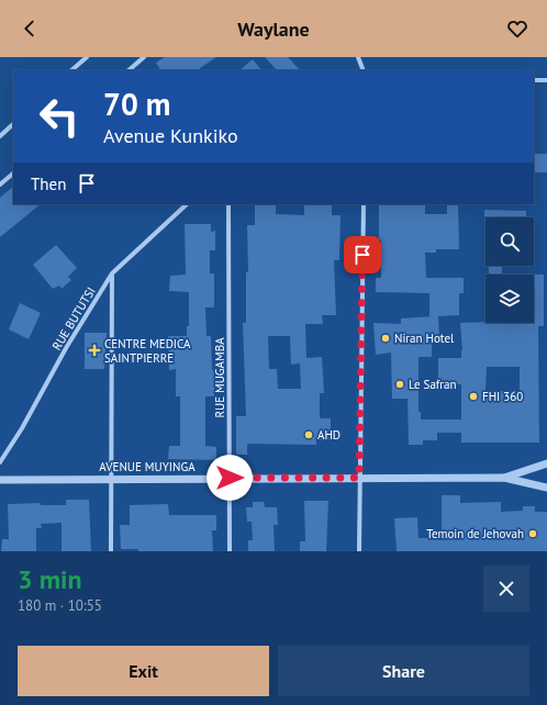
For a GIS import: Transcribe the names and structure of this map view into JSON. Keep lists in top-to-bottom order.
{
  "streets": {
    "street": ["RUE BUTUTSI", "RUE MUGAMBA", "AVENUE MUYINGA"]
  },
  "crossings": [
    ["RUE MUGAMBA", "AVENUE MUYINGA"]
  ],
  "places": {
    "other": [
      "Niran Hotel",
      "Le Safran",
      "FHI 360",
      "AHD",
      "Temoin de Jehovah"
    ],
    "health": ["CENTRE MEDICA SAINTPIERRE"]
  },
  "page": {
    "header": "Waylane",
    "turn": ["70 m", "Avenue Kunkiko"],
    "then": "Then",
    "heading": ["3 min", "180 m · 10:55"],
    "buttons": ["Exit", "Share"]
  }
}
